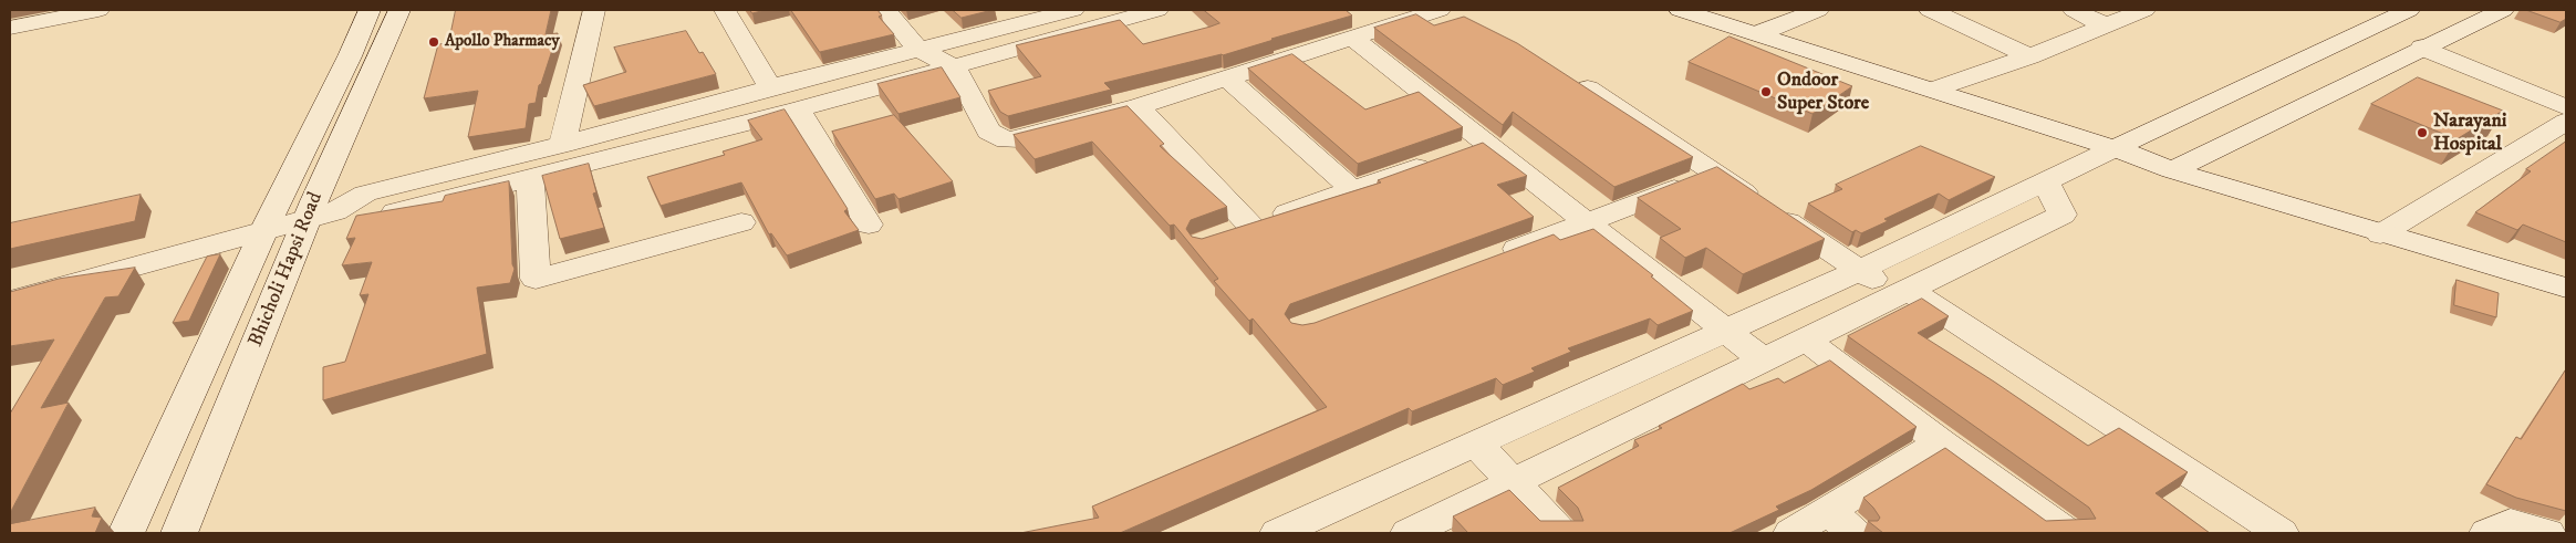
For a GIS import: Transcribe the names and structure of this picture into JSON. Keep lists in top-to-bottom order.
{
  "streets": {
    "street": ["Bhicholi Hapsi Road"]
  },
  "places": ["Apollo Pharmacy", "Ondoor Super Store", "Narayani Hospital"]
}
